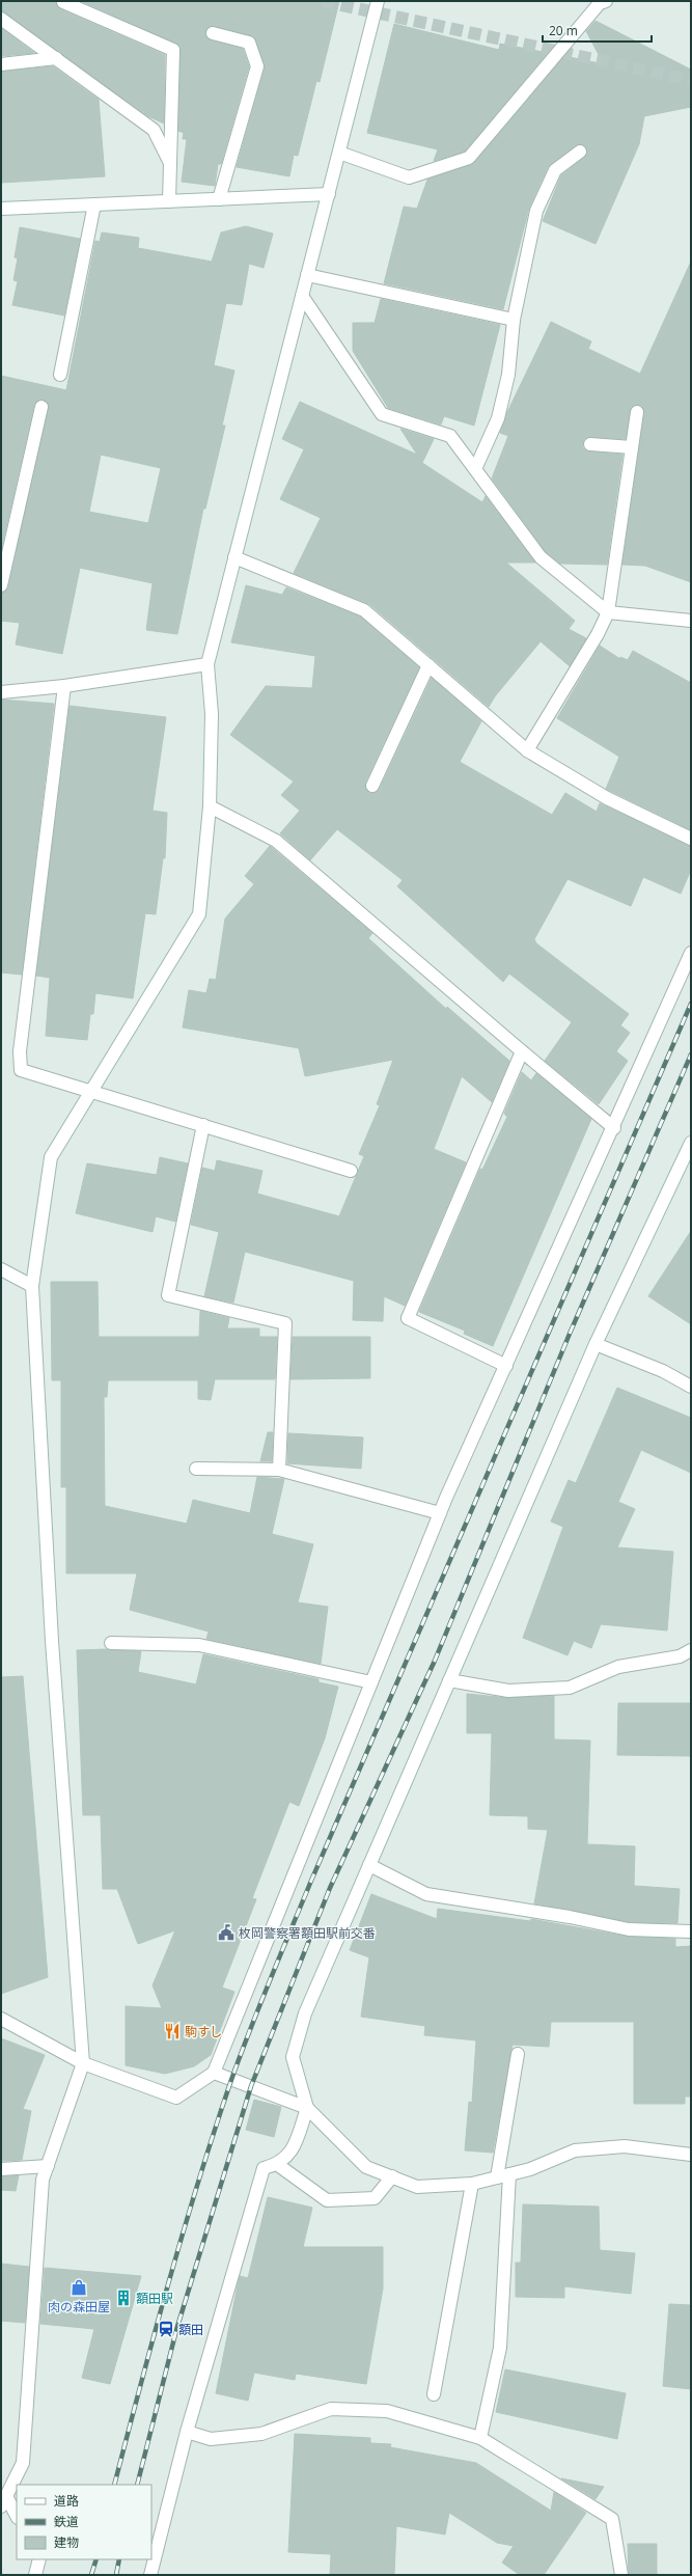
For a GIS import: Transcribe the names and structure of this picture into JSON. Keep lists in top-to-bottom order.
{
  "places": {
    "public building": ["枚岡警察署額田駅前交番"],
    "restaurant": ["駒すし"],
    "shop": ["肉の森田屋"],
    "building": ["額田駅"],
    "station": ["額田"]
  },
  "legend": ["道路", "鉄道", "建物"],
  "scale_bar": "20 m"
}
